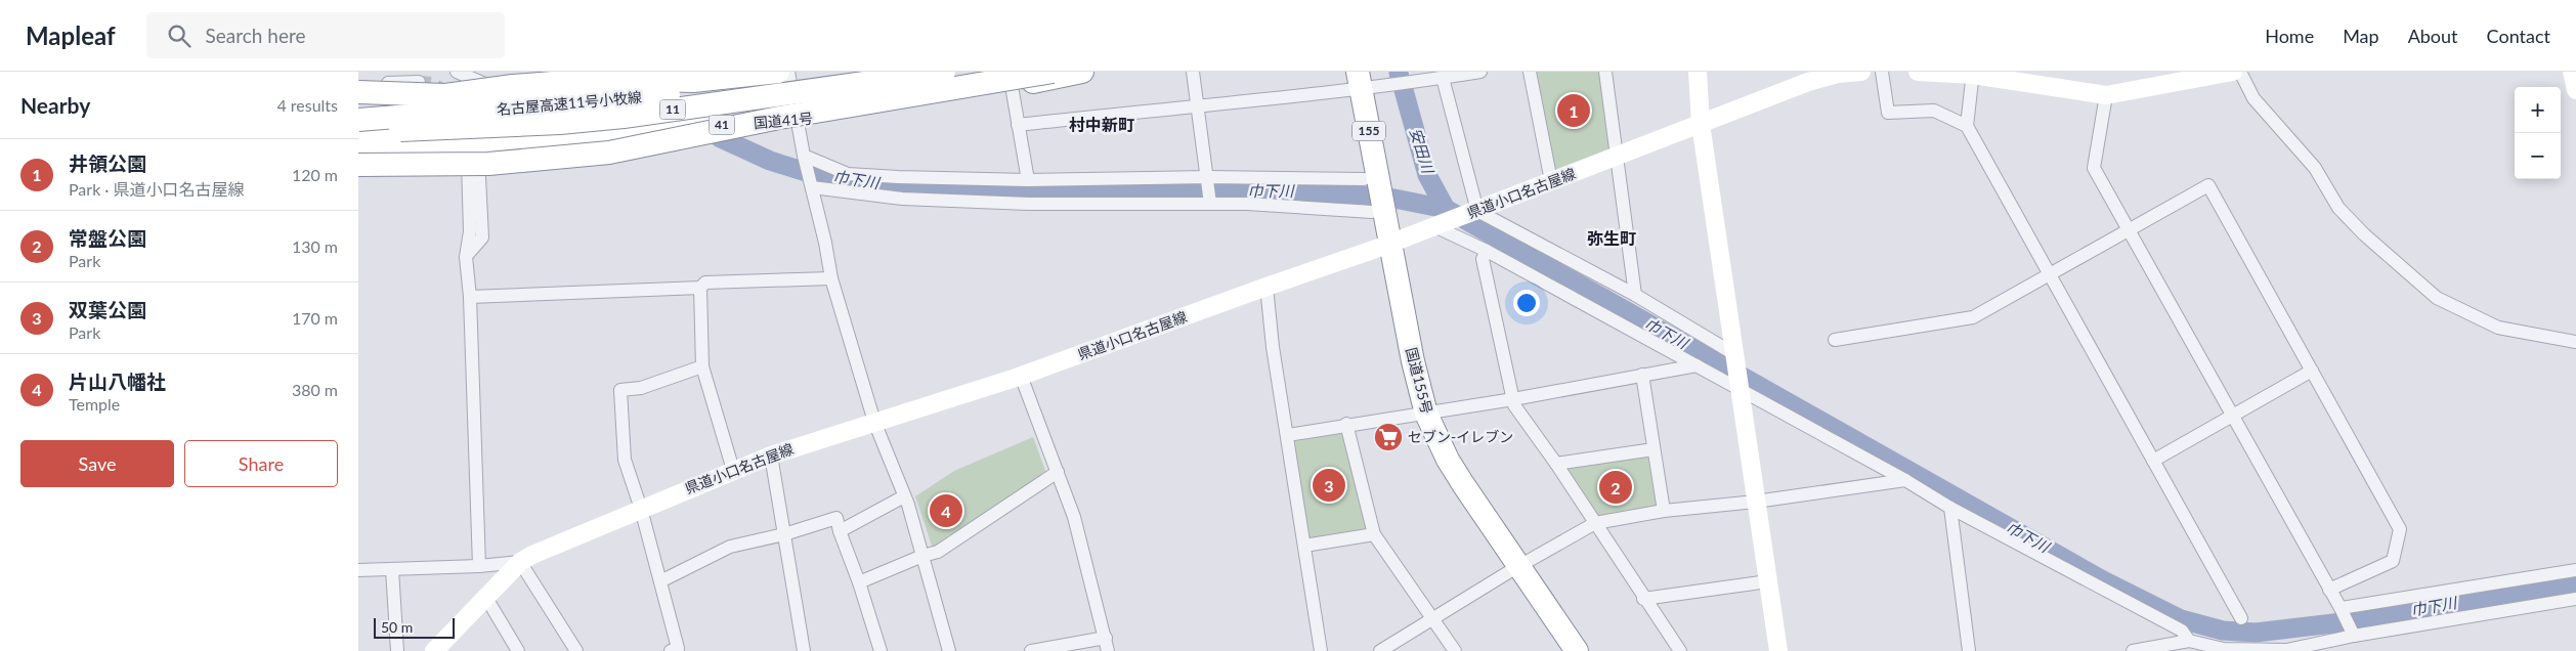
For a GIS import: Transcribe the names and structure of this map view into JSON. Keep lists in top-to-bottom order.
{
  "streets": {
    "highway": [
      "名古屋高速11号小牧線",
      "11",
      "国道41号",
      "41",
      "155",
      "国道155号"
    ],
    "main road": ["県道小口名古屋線"]
  },
  "crossings": [
    ["11", "国道41号"],
    ["県道小口名古屋線", "国道155号"]
  ],
  "districts": ["村中新町", "弥生町"],
  "water": ["安田川", "巾下川"],
  "places": {
    "supermarket": ["セブン-イレブン"]
  },
  "scale_bar": "50 m",
  "page": {
    "header": "Mapleaf",
    "search": "Search here",
    "nav": [
      "Home",
      "Map",
      "About",
      "Contact"
    ],
    "heading": ["Nearby", "4 results"],
    "map_buttons": ["+", "−"],
    "pins": [
      "1",
      "3",
      "2",
      "4"
    ],
    "list": [
      {
        "mark": "1",
        "name": "井領公園",
        "note": "Park · 県道小口名古屋線",
        "value": "120 m"
      },
      {
        "mark": "2",
        "name": "常盤公園",
        "note": "Park",
        "value": "130 m"
      },
      {
        "mark": "3",
        "name": "双葉公園",
        "note": "Park",
        "value": "170 m"
      },
      {
        "mark": "4",
        "name": "片山八幡社",
        "note": "Temple",
        "value": "380 m"
      }
    ],
    "buttons": ["Save", "Share"],
    "scale": "50 m"
  }
}
